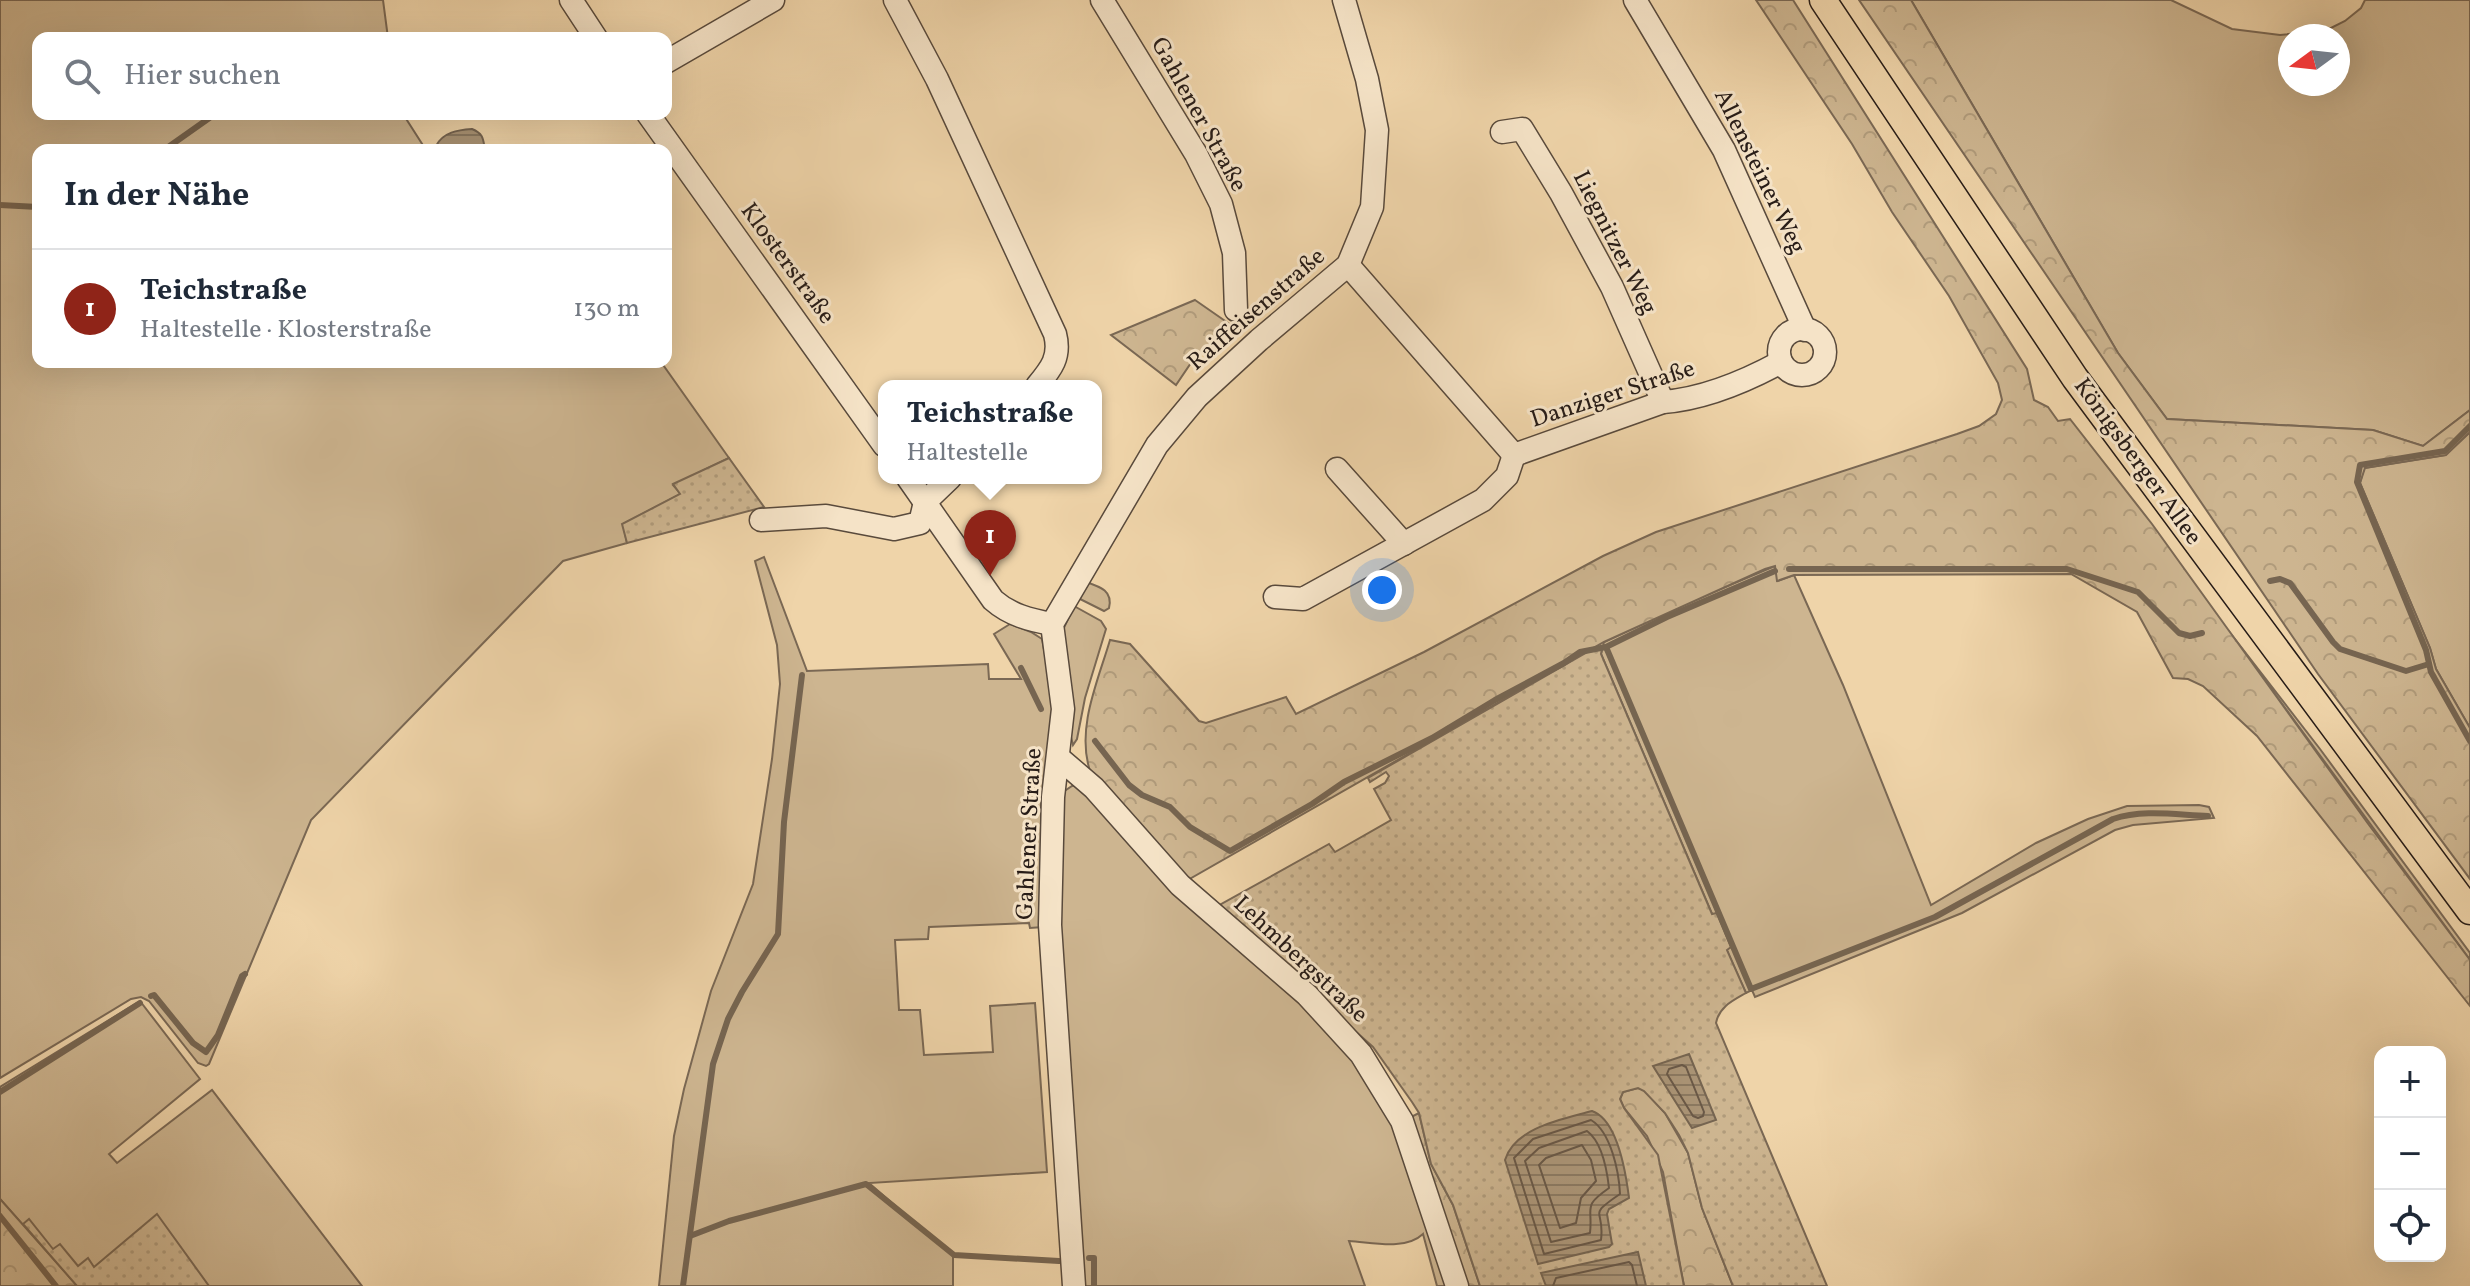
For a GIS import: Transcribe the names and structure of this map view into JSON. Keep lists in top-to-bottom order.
{
  "streets": {
    "main road": ["Königsberger Allee"],
    "street": [
      "Gahlener Straße",
      "Allensteiner Weg",
      "Liegnitzer Weg",
      "Klosterstraße",
      "Raiffeisenstraße",
      "Danziger Straße",
      "Lehmbergstraße"
    ]
  },
  "crossings": [
    ["Gahlener Straße", "Raiffeisenstraße"],
    ["Gahlener Straße", "Lehmbergstraße"],
    ["Allensteiner Weg", "Danziger Straße"],
    ["Liegnitzer Weg", "Danziger Straße"],
    ["Raiffeisenstraße", "Danziger Straße"]
  ],
  "north": "left",
  "page": {
    "search": "Hier suchen",
    "heading": "In der Nähe",
    "list": [
      {
        "mark": "1",
        "name": "Teichstraße",
        "note": "Haltestelle · Klosterstraße",
        "value": "130 m"
      }
    ],
    "popup": ["Teichstraße", "Haltestelle"],
    "pins": "1",
    "map_buttons": ["+", "−"]
  }
}
